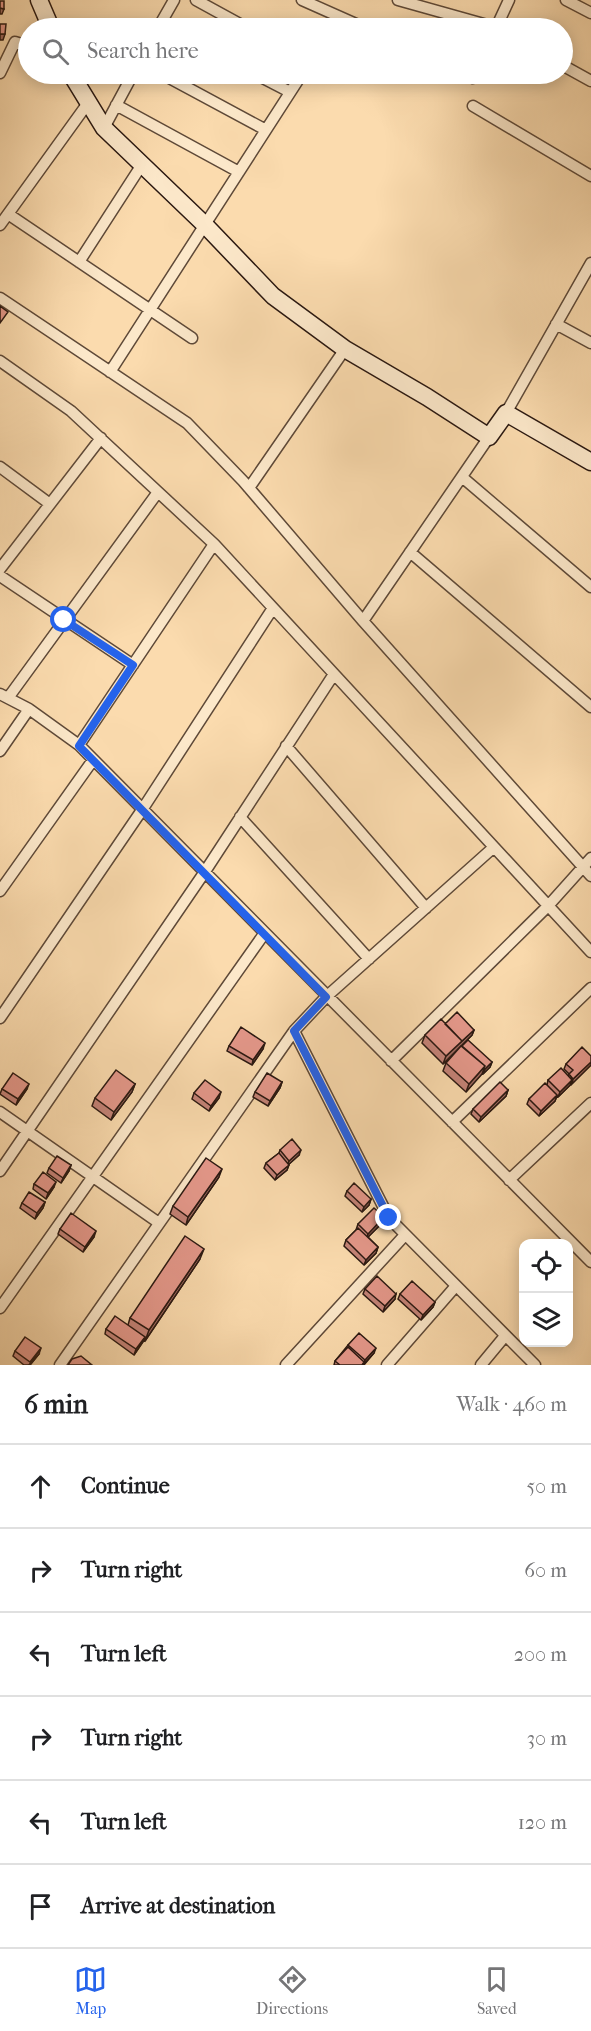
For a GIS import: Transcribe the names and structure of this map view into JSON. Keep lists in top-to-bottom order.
{
  "page": {
    "search": "Search here",
    "heading": ["6 min", "Walk · 460 m"],
    "list": [
      ["Continue", "50 m"],
      ["Turn right", "60 m"],
      ["Turn left", "200 m"],
      ["Turn right", "30 m"],
      ["Turn left", "120 m"],
      "Arrive at destination"
    ],
    "nav": ["Map", "Directions", "Saved"]
  }
}
